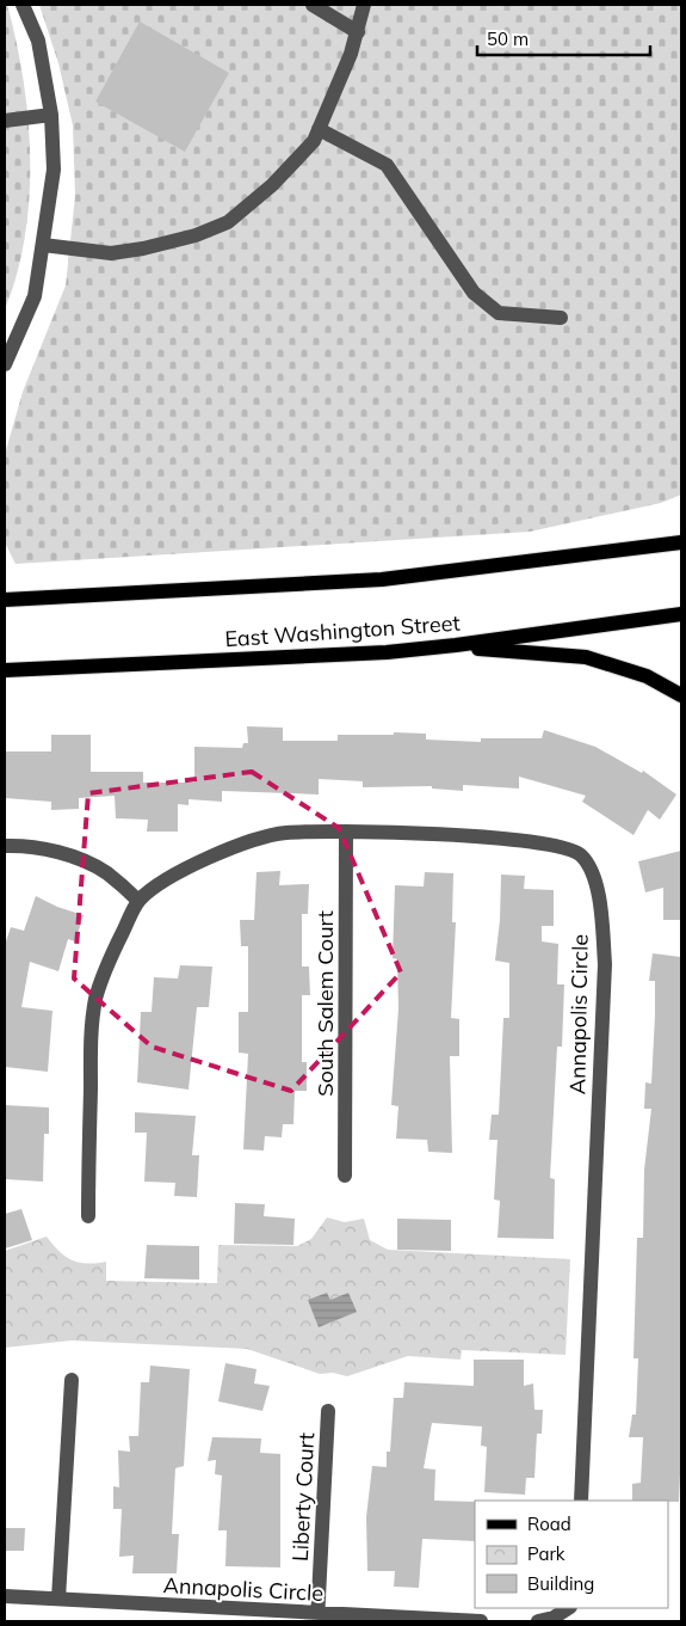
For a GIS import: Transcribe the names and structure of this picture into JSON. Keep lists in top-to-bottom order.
{
  "streets": {
    "main road": ["East Washington Street"],
    "street": ["South Salem Court", "Annapolis Circle", "Liberty Court"]
  },
  "crossings": [
    ["South Salem Court", "Annapolis Circle"],
    ["Annapolis Circle", "Liberty Court"]
  ],
  "legend": ["Road", "Park", "Building"],
  "scale_bar": "50 m"
}
